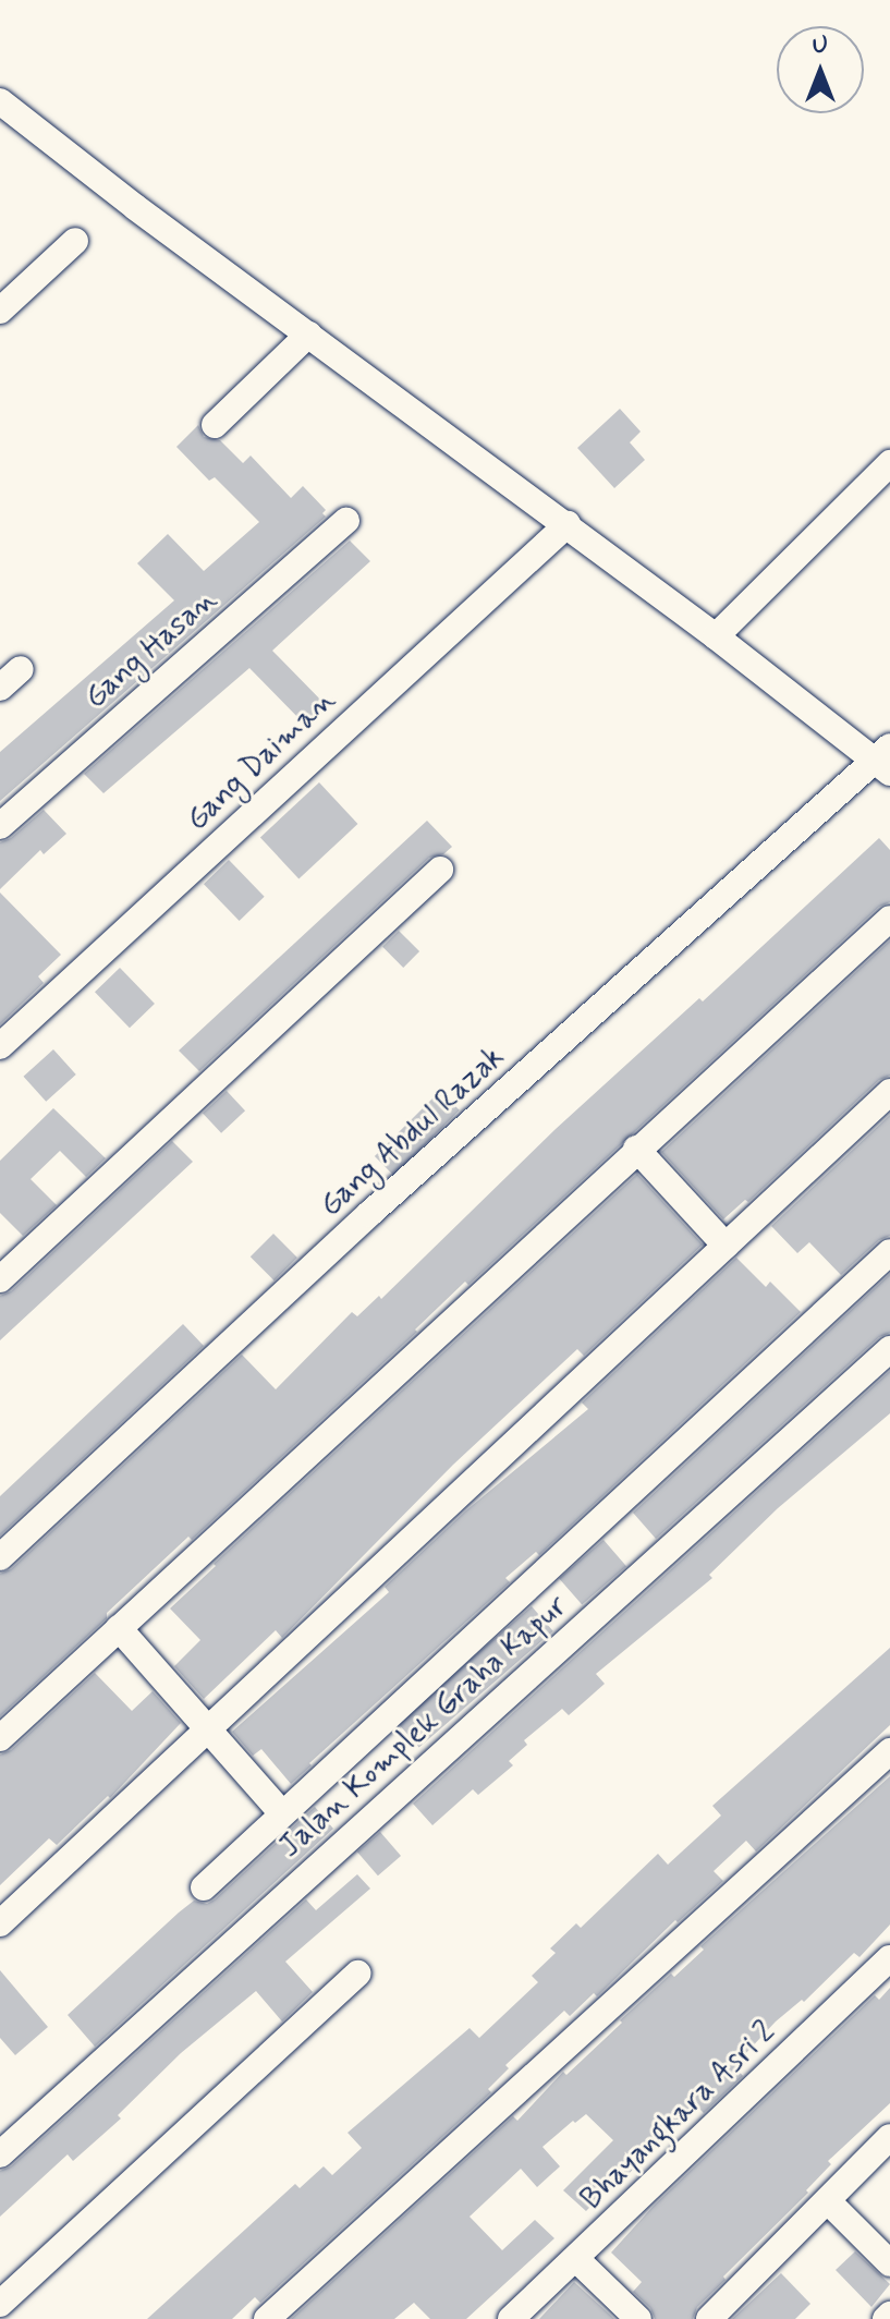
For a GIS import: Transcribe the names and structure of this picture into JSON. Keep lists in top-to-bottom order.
{
  "streets": {
    "street": [
      "Gang Hasan",
      "Gang Daiman",
      "Gang Abdul Razak",
      "Jalan Komplek Graha Kapur",
      "Bhayangkara Asri 2"
    ]
  },
  "north": "top"
}
